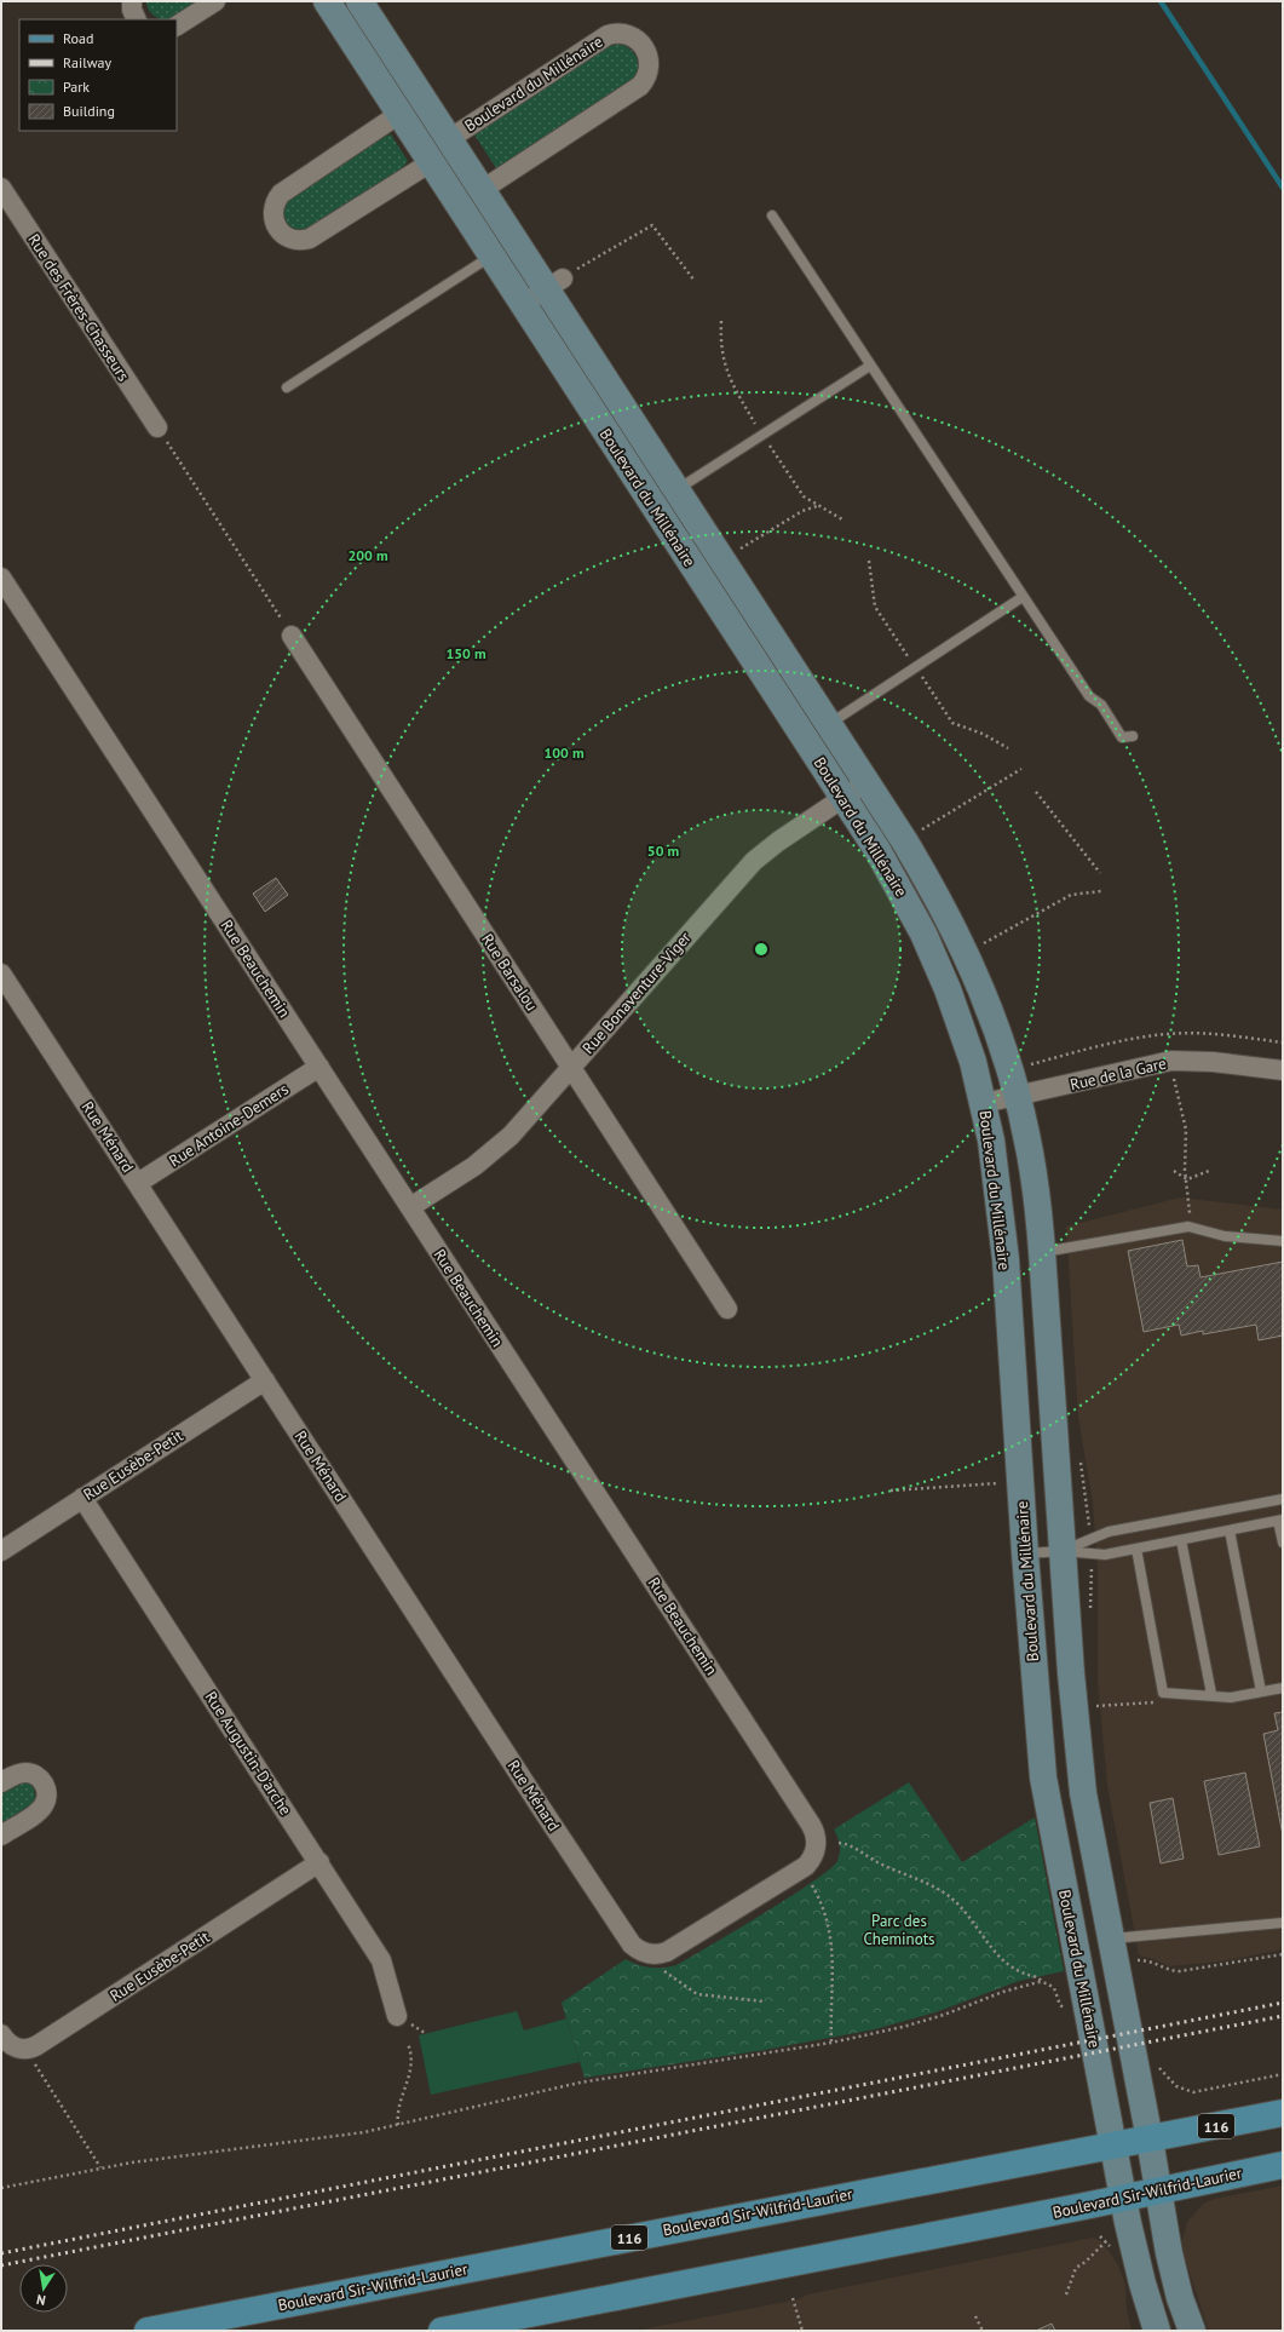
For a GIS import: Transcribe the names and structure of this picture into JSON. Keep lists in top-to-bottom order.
{
  "streets": {
    "main road": ["116", "Boulevard Sir-Wilfrid-Laurier"],
    "street": [
      "Boulevard du Millénaire",
      "Rue des Frères-Chasseurs",
      "Rue Beauchemin",
      "Rue Barsalou",
      "Rue Bonaventure-Viger",
      "Rue de la Gare",
      "Rue Antoine-Demers",
      "Rue Ménard",
      "Rue Eusèbe-Petit",
      "Rue Augustin-D'arche"
    ]
  },
  "crossings": [
    ["Boulevard du Millénaire", "Rue Bonaventure-Viger"],
    ["Boulevard du Millénaire", "Rue de la Gare"],
    ["Boulevard du Millénaire", "Boulevard Sir-Wilfrid-Laurier"],
    ["Rue Beauchemin", "Rue Bonaventure-Viger"],
    ["Rue Beauchemin", "Rue Antoine-Demers"],
    ["Rue Beauchemin", "Rue Ménard"],
    ["Rue Barsalou", "Rue Bonaventure-Viger"],
    ["Rue Antoine-Demers", "Rue Ménard"],
    ["Rue Ménard", "Rue Eusèbe-Petit"],
    ["Rue Eusèbe-Petit", "Rue Augustin-D'arche"]
  ],
  "parks": ["Parc des Cheminots"],
  "legend": [
    "Road",
    "Railway",
    "Park",
    "Building"
  ],
  "north": "bottom",
  "rings": [
    "200 m",
    "150 m",
    "100 m",
    "50 m"
  ]
}
